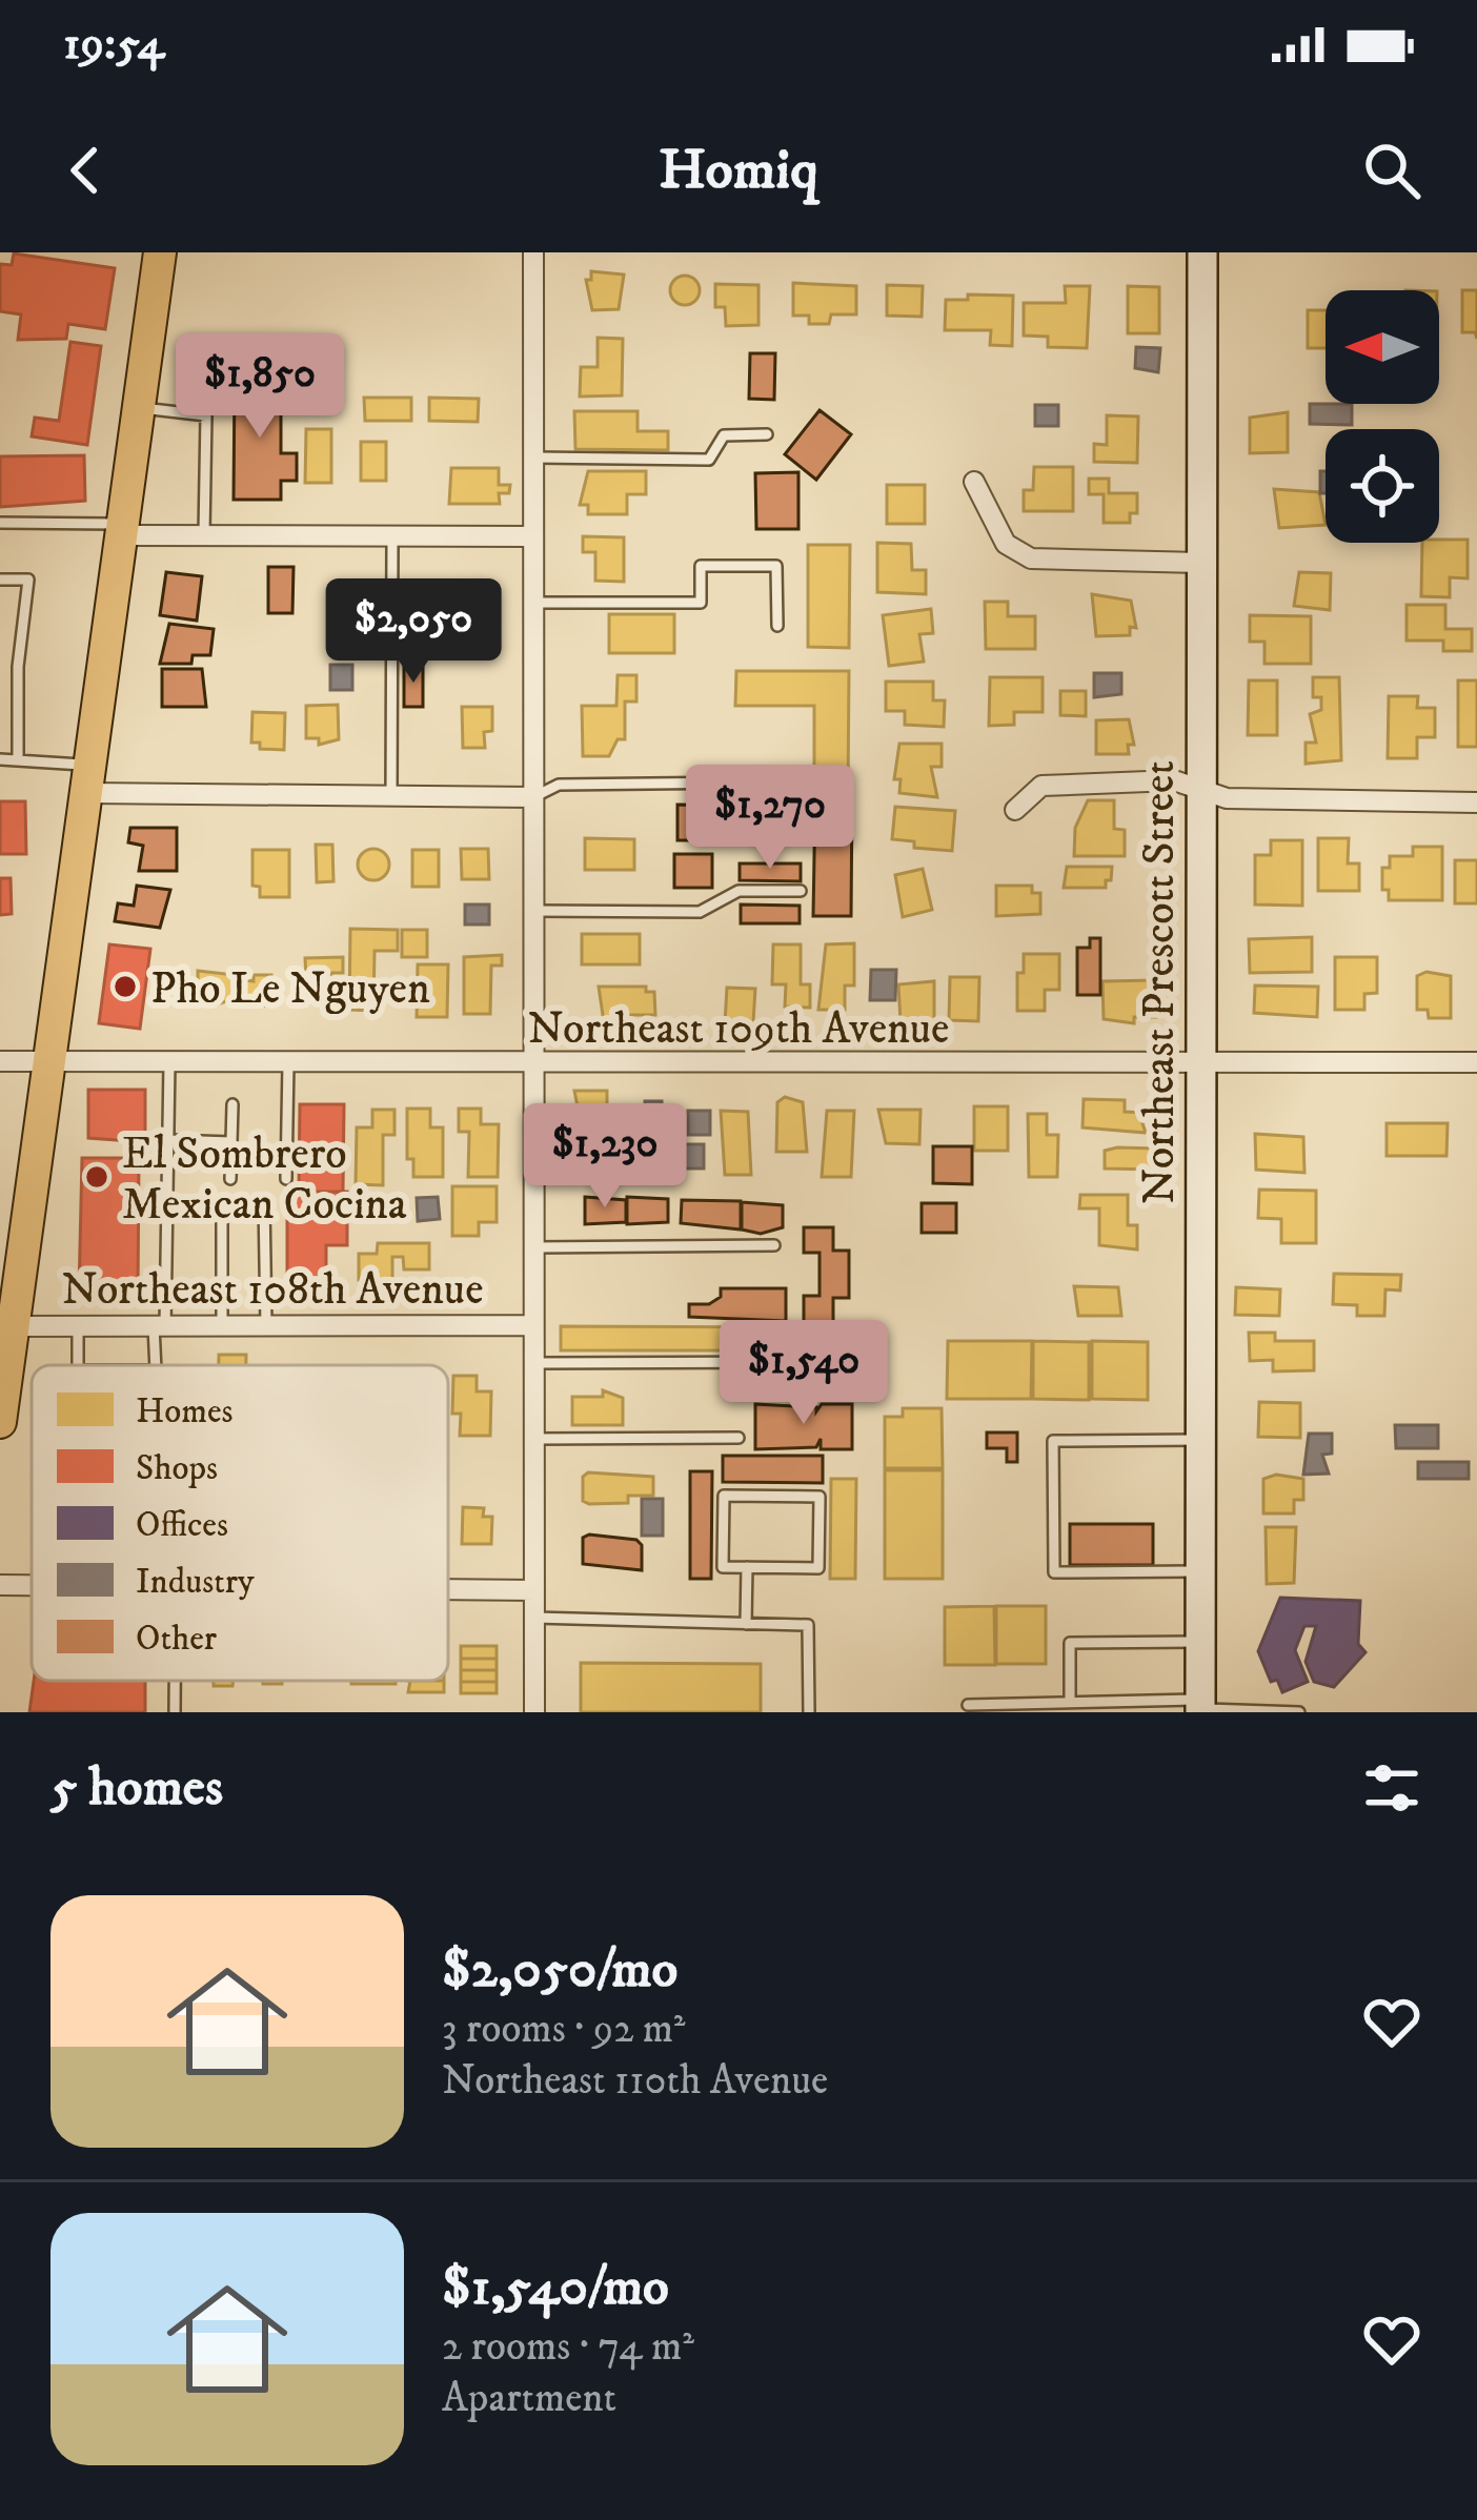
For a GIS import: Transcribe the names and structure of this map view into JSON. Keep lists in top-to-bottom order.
{
  "streets": {
    "street": ["Northeast Prescott Street", "Northeast 109th Avenue", "Northeast 108th Avenue"]
  },
  "crossings": [
    ["Northeast Prescott Street", "Northeast 109th Avenue"]
  ],
  "places": ["Pho Le Nguyen", "El Sombrero Mexican Cocina"],
  "legend": [
    "Homes",
    "Shops",
    "Offices",
    "Industry",
    "Other"
  ],
  "north": "left",
  "page": {
    "status": "19:54",
    "header": "Homiq",
    "price": [
      "$1,850",
      "$2,050",
      "$1,270",
      "$1,230",
      "$1,540"
    ],
    "heading": "5 homes",
    "list": [
      {
        "name": "$2,050/mo",
        "note": "3 rooms · 92 m² · Northeast 110th Avenue"
      },
      {
        "name": "$1,540/mo",
        "note": "2 rooms · 74 m² · Apartment"
      }
    ]
  }
}
